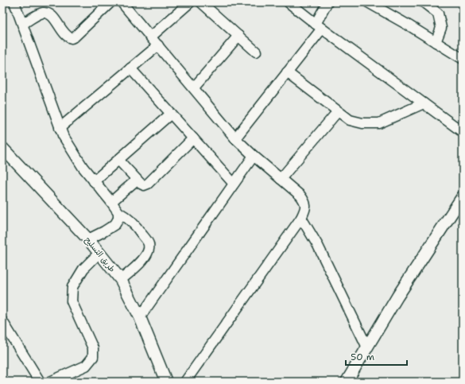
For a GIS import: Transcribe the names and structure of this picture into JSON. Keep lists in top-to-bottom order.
{
  "streets": {
    "street": ["طريق التسليح"]
  },
  "scale_bar": "50 m"
}
